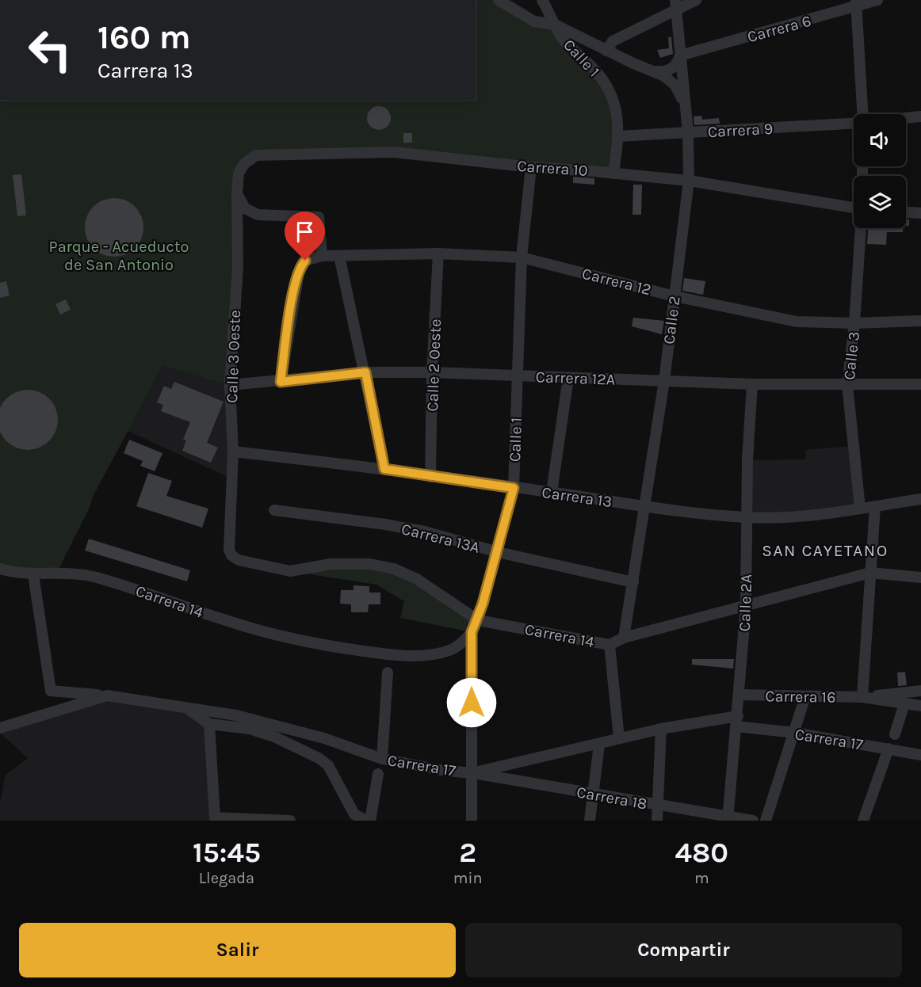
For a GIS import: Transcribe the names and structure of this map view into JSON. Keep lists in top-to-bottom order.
{
  "streets": {
    "street": [
      "Carrera 6",
      "Calle 1",
      "Carrera 9",
      "Carrera 10",
      "Carrera 12",
      "Calle 2",
      "Calle 3",
      "Calle 3 Oeste",
      "Calle 2 Oeste",
      "Carrera 12A",
      "Carrera 13",
      "Carrera 13A",
      "Carrera 14",
      "Calle 2A",
      "Carrera 16",
      "Carrera 17",
      "Carrera 18"
    ]
  },
  "crossings": [
    ["Carrera 6", "Calle 2"],
    ["Calle 1", "Carrera 9"],
    ["Calle 1", "Carrera 10"],
    ["Calle 1", "Carrera 12"],
    ["Calle 1", "Carrera 12A"],
    ["Calle 1", "Carrera 13"],
    ["Calle 1", "Carrera 13A"],
    ["Calle 1", "Carrera 14"],
    ["Calle 1", "Carrera 17"],
    ["Calle 1", "Carrera 18"],
    ["Carrera 9", "Calle 2"],
    ["Carrera 10", "Calle 2"],
    ["Carrera 10", "Calle 3 Oeste"],
    ["Carrera 12", "Calle 2"],
    ["Carrera 12", "Calle 3"],
    ["Carrera 12", "Calle 2 Oeste"],
    ["Carrera 12", "Carrera 12A"],
    ["Calle 2", "Carrera 12A"],
    ["Calle 2", "Carrera 13"],
    ["Calle 2", "Carrera 13A"],
    ["Calle 2", "Carrera 14"],
    ["Calle 3", "Carrera 12A"],
    ["Calle 3", "Carrera 13"],
    ["Calle 3 Oeste", "Carrera 12A"],
    ["Calle 3 Oeste", "Carrera 13"],
    ["Calle 3 Oeste", "Carrera 14"],
    ["Calle 2 Oeste", "Carrera 12A"],
    ["Calle 2 Oeste", "Carrera 13"],
    ["Carrera 12A", "Calle 2A"],
    ["Carrera 13", "Calle 2A"],
    ["Carrera 14", "Calle 2A"],
    ["Carrera 14", "Carrera 17"],
    ["Calle 2A", "Carrera 16"],
    ["Calle 2A", "Carrera 17"],
    ["Calle 2A", "Carrera 18"],
    ["Carrera 17", "Carrera 18"]
  ],
  "districts": ["SAN CAYETANO"],
  "parks": ["Parque - Acueducto de San Antonio"],
  "page": {
    "turn": ["160 m", "Carrera 13"],
    "eta": [
      "15:45",
      "Llegada",
      "2",
      "min",
      "480",
      "m"
    ],
    "buttons": ["Salir", "Compartir"]
  }
}
